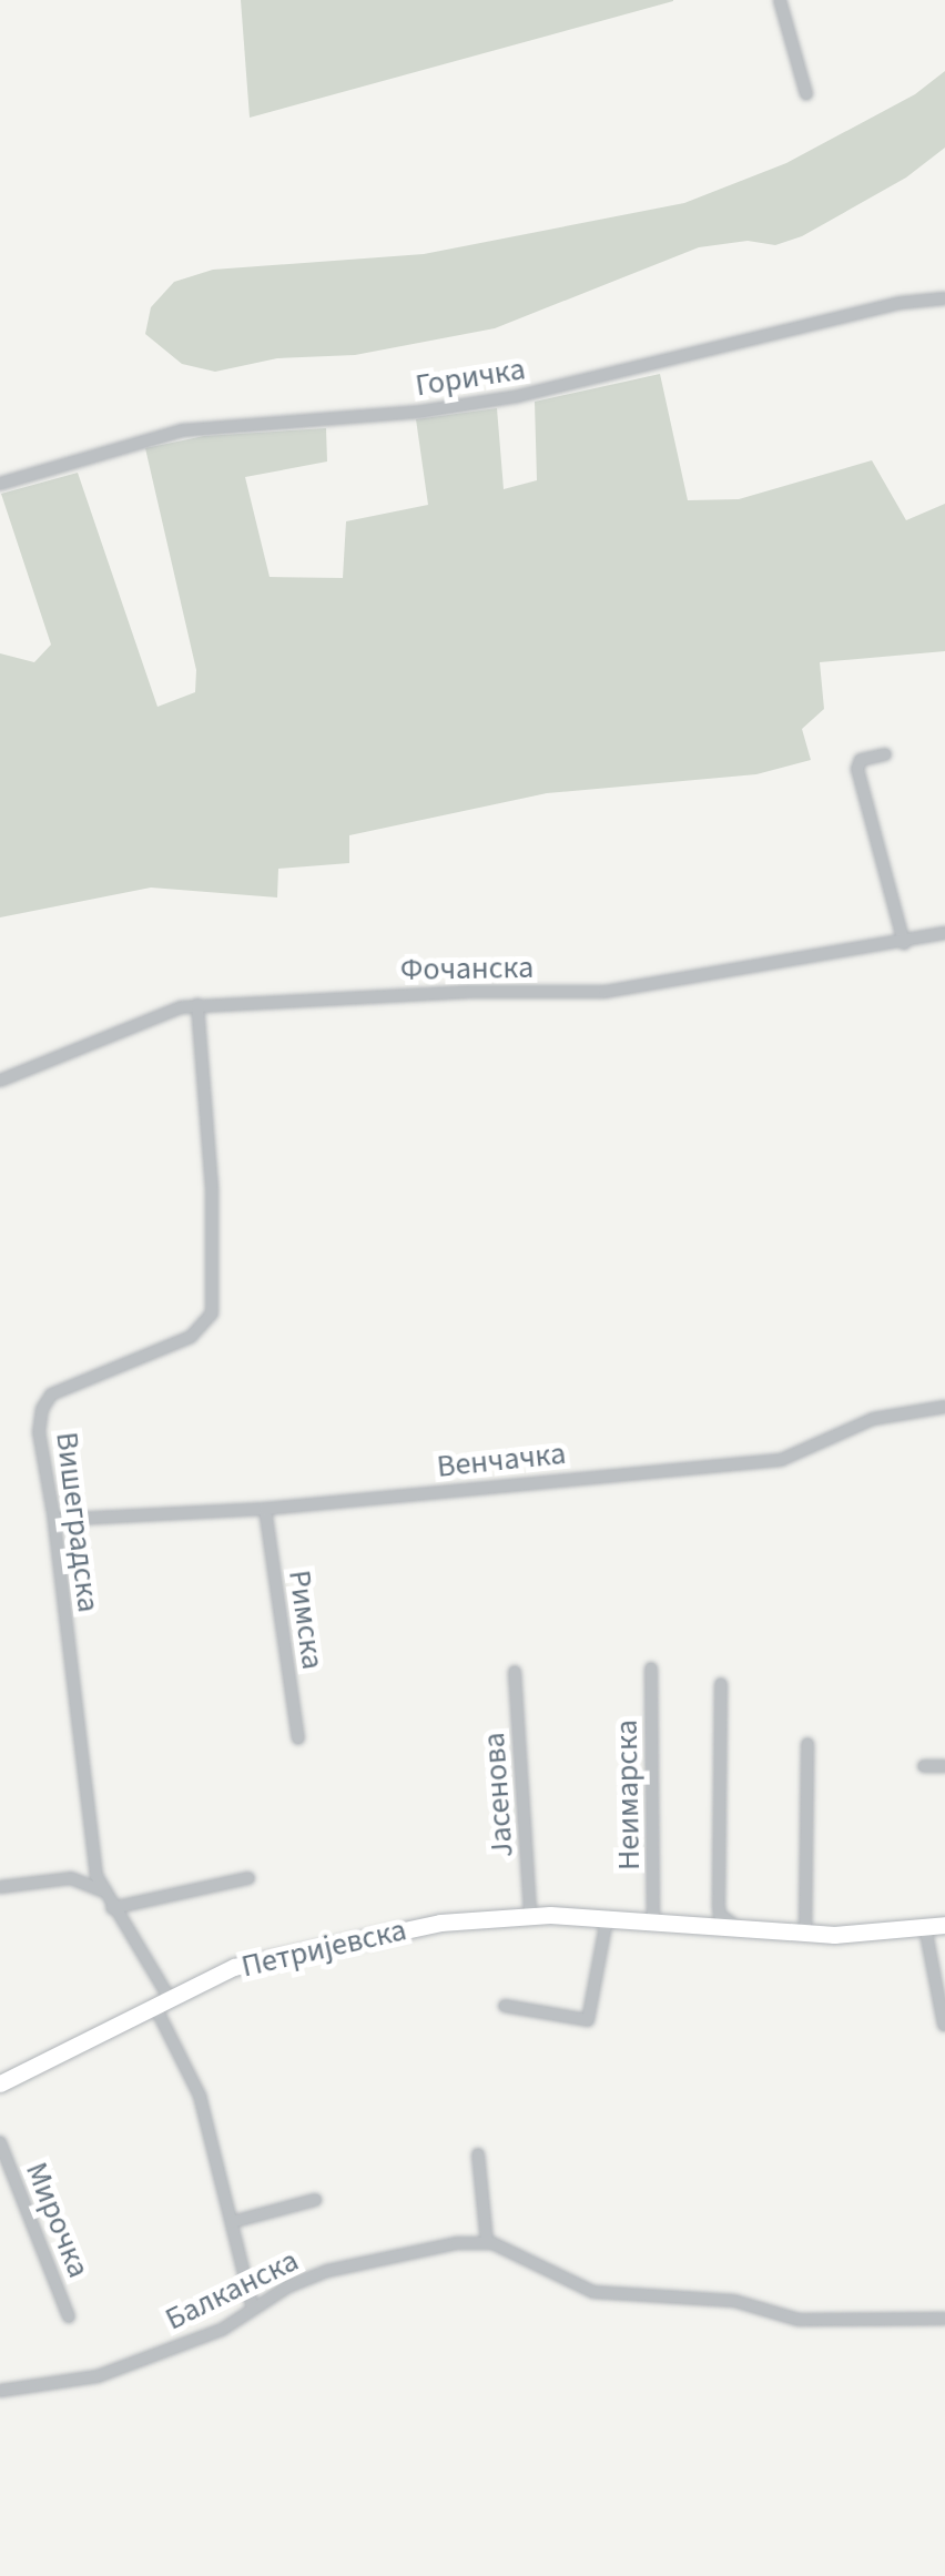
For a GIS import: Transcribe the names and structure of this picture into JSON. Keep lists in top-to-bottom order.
{
  "streets": {
    "main road": ["Петријевска"],
    "street": [
      "Горичка",
      "Фочанска",
      "Венчачка",
      "Вишеградска",
      "Римска",
      "Јасенова",
      "Неимарска",
      "Мирочка",
      "Балканска"
    ]
  },
  "crossings": [
    ["Фочанска", "Вишеградска"],
    ["Венчачка", "Вишеградска"],
    ["Венчачка", "Римска"],
    ["Вишеградска", "Петријевска"],
    ["Вишеградска", "Балканска"],
    ["Јасенова", "Петријевска"],
    ["Неимарска", "Петријевска"]
  ]
}
